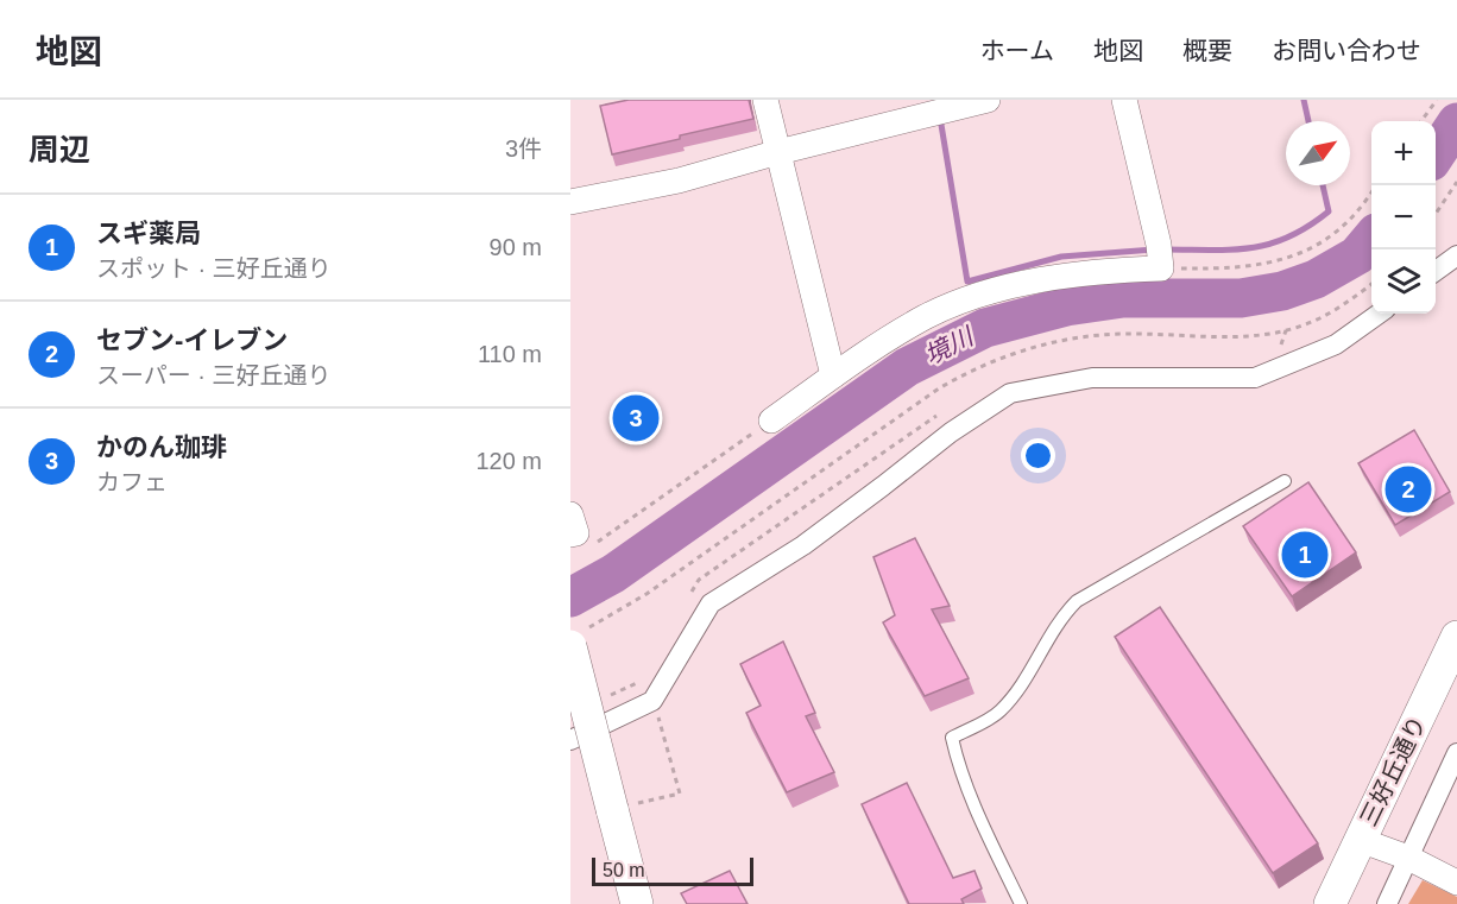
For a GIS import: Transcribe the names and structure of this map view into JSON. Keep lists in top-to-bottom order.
{
  "streets": {
    "street": ["三好丘通り"]
  },
  "water": ["境川"],
  "scale_bar": "50 m",
  "north": "top right",
  "page": {
    "header": "地図",
    "nav": [
      "ホーム",
      "地図",
      "概要",
      "お問い合わせ"
    ],
    "heading": ["周辺", "3件"],
    "map_buttons": ["+", "−"],
    "list": [
      {
        "mark": "1",
        "name": "スギ薬局",
        "note": "スポット · 三好丘通り",
        "value": "90 m"
      },
      {
        "mark": "2",
        "name": "セブン-イレブン",
        "note": "スーパー · 三好丘通り",
        "value": "110 m"
      },
      {
        "mark": "3",
        "name": "かのん珈琲",
        "note": "カフェ",
        "value": "120 m"
      }
    ],
    "pins": ["3", "2", "1"],
    "scale": "50 m"
  }
}
